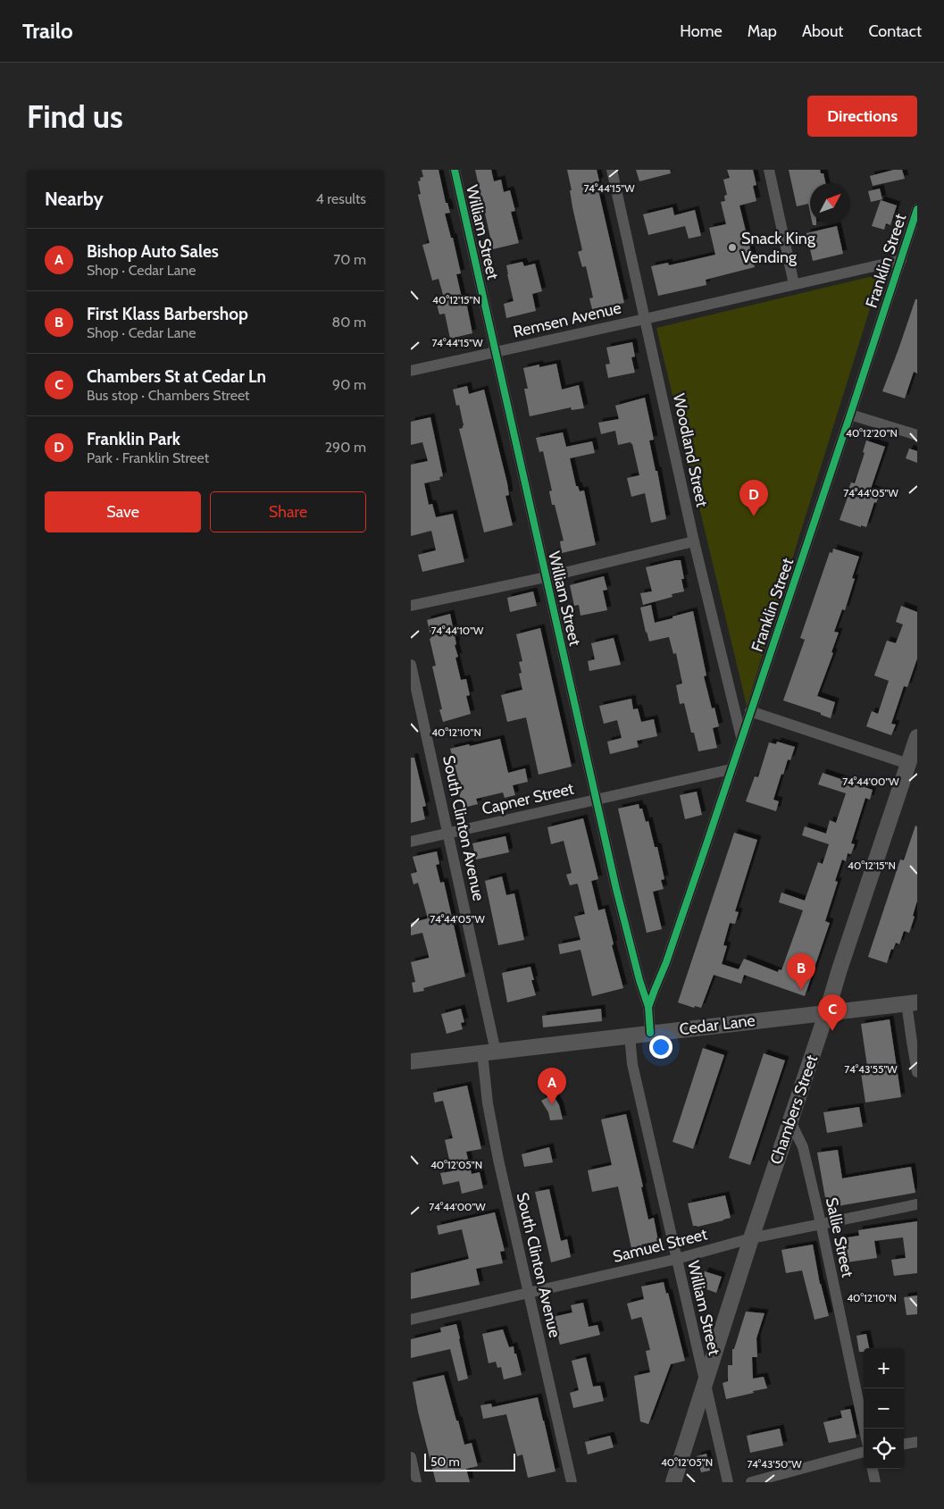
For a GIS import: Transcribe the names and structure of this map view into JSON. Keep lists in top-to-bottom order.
{
  "streets": {
    "street": [
      "William Street",
      "Franklin Street",
      "Remsen Avenue",
      "Woodland Street",
      "Capner Street",
      "South Clinton Avenue",
      "Cedar Lane",
      "Chambers Street",
      "Sallie Street",
      "Samuel Street"
    ]
  },
  "crossings": [
    ["William Street", "Franklin Street"],
    ["William Street", "Remsen Avenue"],
    ["William Street", "Capner Street"],
    ["William Street", "Cedar Lane"],
    ["William Street", "Chambers Street"],
    ["William Street", "Samuel Street"],
    ["Franklin Street", "Woodland Street"],
    ["Franklin Street", "Capner Street"],
    ["Remsen Avenue", "Woodland Street"],
    ["Capner Street", "South Clinton Avenue"],
    ["South Clinton Avenue", "Cedar Lane"],
    ["South Clinton Avenue", "Samuel Street"],
    ["Cedar Lane", "Chambers Street"],
    ["Chambers Street", "Sallie Street"],
    ["Chambers Street", "Samuel Street"],
    ["Sallie Street", "Samuel Street"]
  ],
  "places": ["Snack King Vending"],
  "scale_bar": "50 m",
  "north": "top right",
  "page": {
    "header": "Trailo",
    "nav": [
      "Home",
      "Map",
      "About",
      "Contact"
    ],
    "buttons": [
      "Directions",
      ["Save", "Share"]
    ],
    "title": "Find us",
    "heading": ["Nearby", "4 results"],
    "list": [
      {
        "mark": "A",
        "name": "Bishop Auto Sales",
        "note": "Shop · Cedar Lane",
        "value": "70 m"
      },
      {
        "mark": "B",
        "name": "First Klass Barbershop",
        "note": "Shop · Cedar Lane",
        "value": "80 m"
      },
      {
        "mark": "C",
        "name": "Chambers St at Cedar Ln",
        "note": "Bus stop · Chambers Street",
        "value": "90 m"
      },
      {
        "mark": "D",
        "name": "Franklin Park",
        "note": "Park · Franklin Street",
        "value": "290 m"
      }
    ],
    "pins": [
      "D",
      "B",
      "C",
      "A"
    ],
    "map_buttons": ["+", "−"],
    "scale": "50 m"
  },
  "coordinates": [
    "74°44'15\"W",
    "40°12'15\"N",
    "40°12'20\"N",
    "74°44'05\"W",
    "74°44'10\"W",
    "40°12'10\"N",
    "74°44'00\"W",
    "74°43'55\"W",
    "40°12'05\"N",
    "74°43'50\"W"
  ]
}
